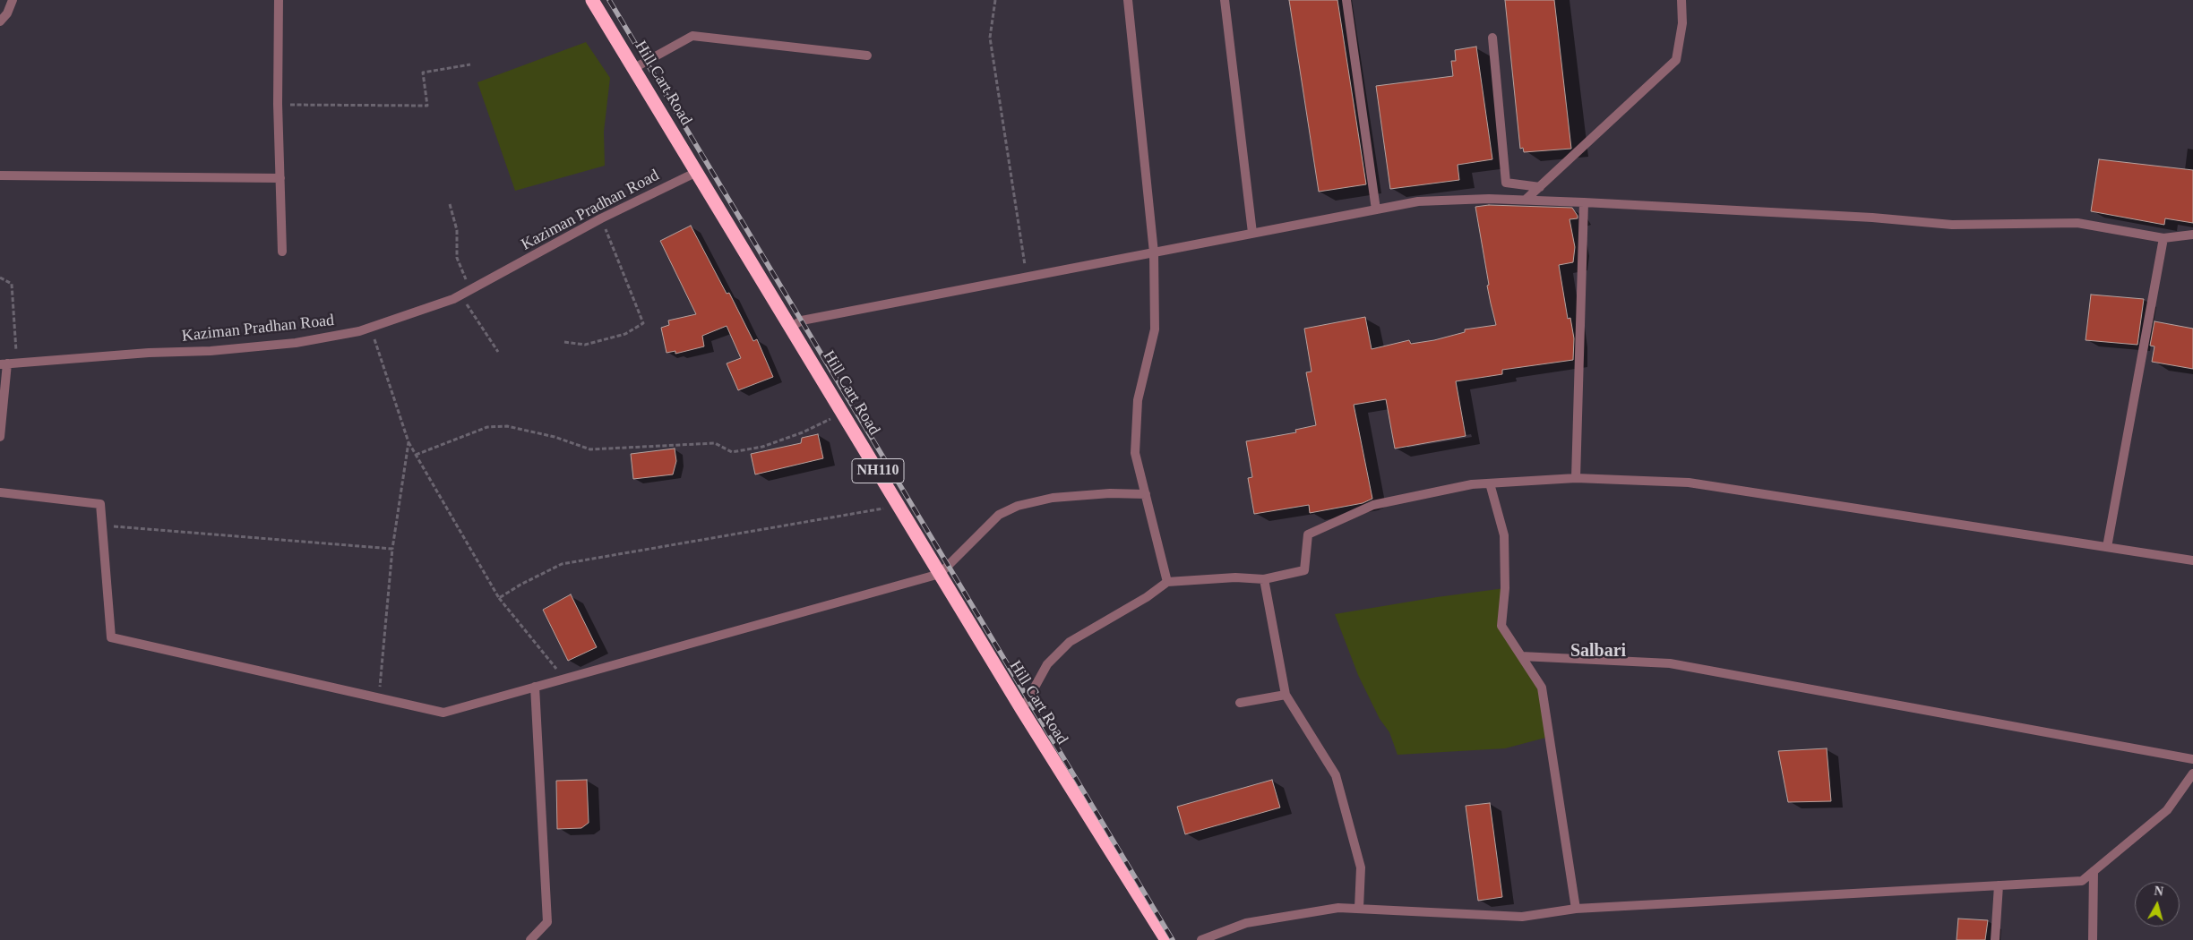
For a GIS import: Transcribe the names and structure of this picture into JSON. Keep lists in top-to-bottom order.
{
  "streets": {
    "highway": ["Hill Cart Road", "NH110"],
    "street": ["Kaziman Pradhan Road"]
  },
  "crossings": [
    ["Hill Cart Road", "Kaziman Pradhan Road"]
  ],
  "districts": ["Salbari"],
  "north": "top"
}
